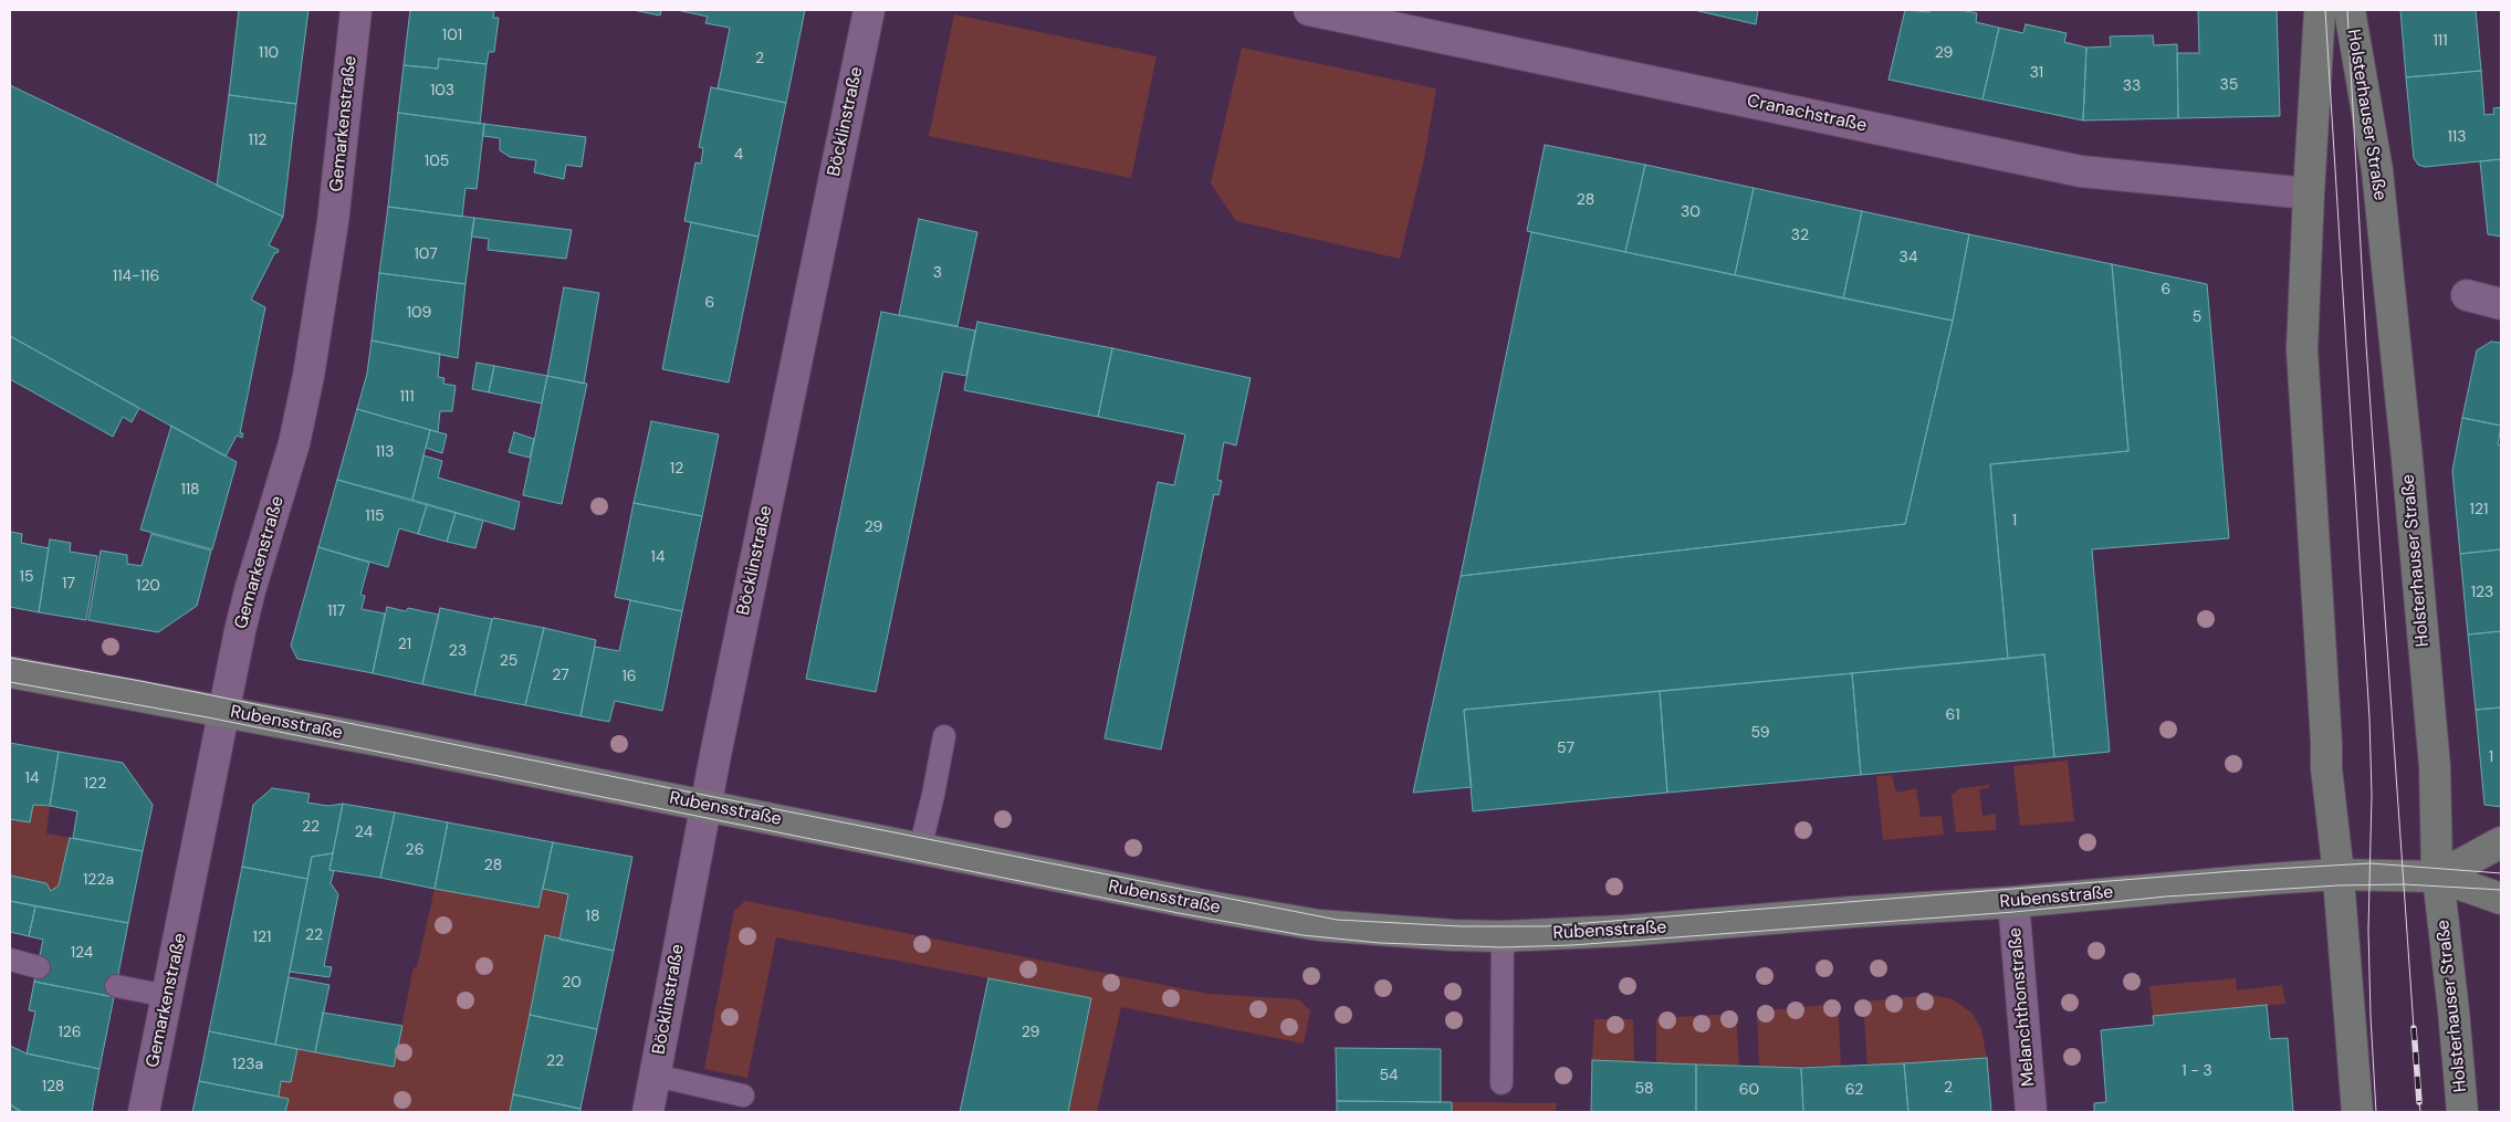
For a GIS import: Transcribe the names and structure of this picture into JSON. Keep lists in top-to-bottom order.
{
  "streets": {
    "main road": ["Holsterhauser Straße", "Rubensstraße"],
    "street": [
      "Cranachstraße",
      "Böcklinstraße",
      "Gemarkenstraße",
      "Melanchthonstraße"
    ]
  },
  "crossings": [
    ["Cranachstraße", "Holsterhauser Straße"],
    ["Holsterhauser Straße", "Rubensstraße"],
    ["Böcklinstraße", "Rubensstraße"],
    ["Gemarkenstraße", "Rubensstraße"],
    ["Rubensstraße", "Melanchthonstraße"]
  ],
  "house_numbers": [
    "101",
    "111",
    "110",
    "29",
    "2",
    "31",
    "35",
    "33",
    "103",
    "113",
    "112",
    "4",
    "105",
    "28",
    "30",
    "32",
    "107",
    "34",
    "3",
    "114-116",
    "6",
    "6",
    "109",
    "5",
    "111",
    "113",
    "12",
    "118",
    "121",
    "115",
    "1",
    "29",
    "14",
    "15",
    "17",
    "120",
    "123",
    "117",
    "21",
    "23",
    "25",
    "27",
    "16",
    "61",
    "59",
    "57",
    "1",
    "14",
    "122",
    "22",
    "24",
    "26",
    "28",
    "122a",
    "18",
    "22",
    "121",
    "124",
    "20",
    "126",
    "29",
    "22",
    "123a",
    "1 - 3",
    "54",
    "128",
    "2",
    "58",
    "60",
    "62"
  ]
}
